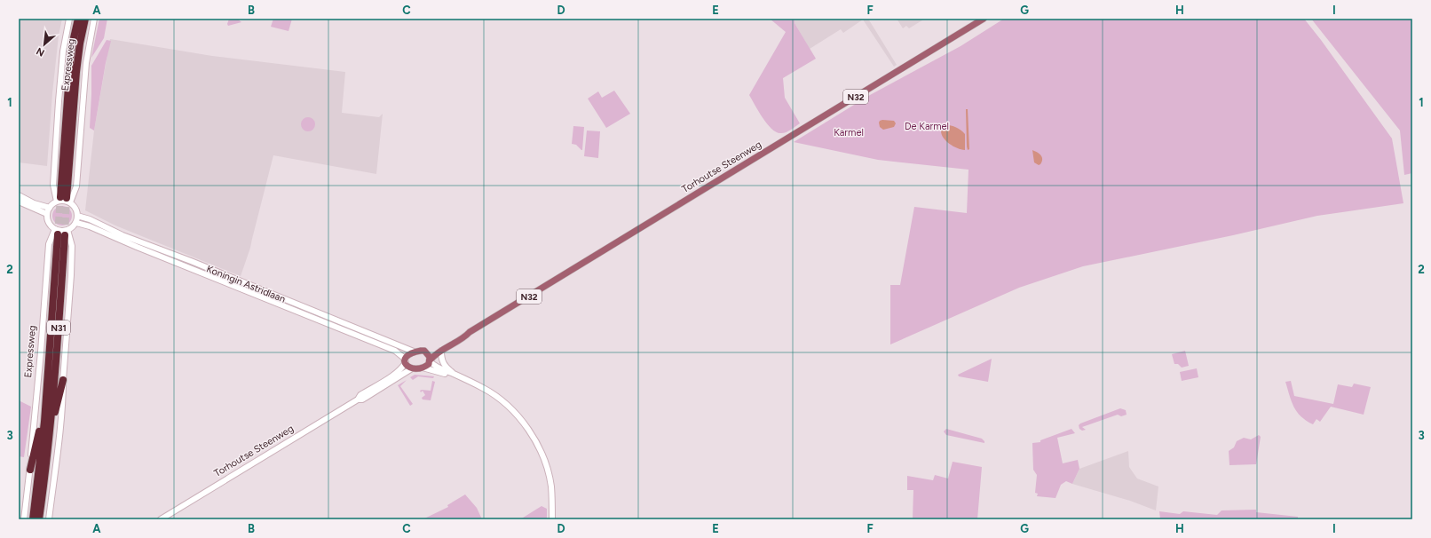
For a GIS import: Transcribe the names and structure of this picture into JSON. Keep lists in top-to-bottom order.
{
  "streets": {
    "highway": ["Expressweg", "N31"],
    "main road": ["N32", "Torhoutse Steenweg"],
    "street": ["Koningin Astridlaan"]
  },
  "crossings": [
    ["Expressweg", "Koningin Astridlaan"],
    ["N32", "Torhoutse Steenweg"],
    ["N32", "Koningin Astridlaan"],
    ["Torhoutse Steenweg", "Koningin Astridlaan"]
  ],
  "parks": ["De Karmel", "Karmel"],
  "north": "bottom left",
  "grid": {
    "columns": [
      "A",
      "B",
      "C",
      "D",
      "E",
      "F",
      "G",
      "H",
      "I"
    ],
    "rows": ["1", "2", "3"]
  }
}
